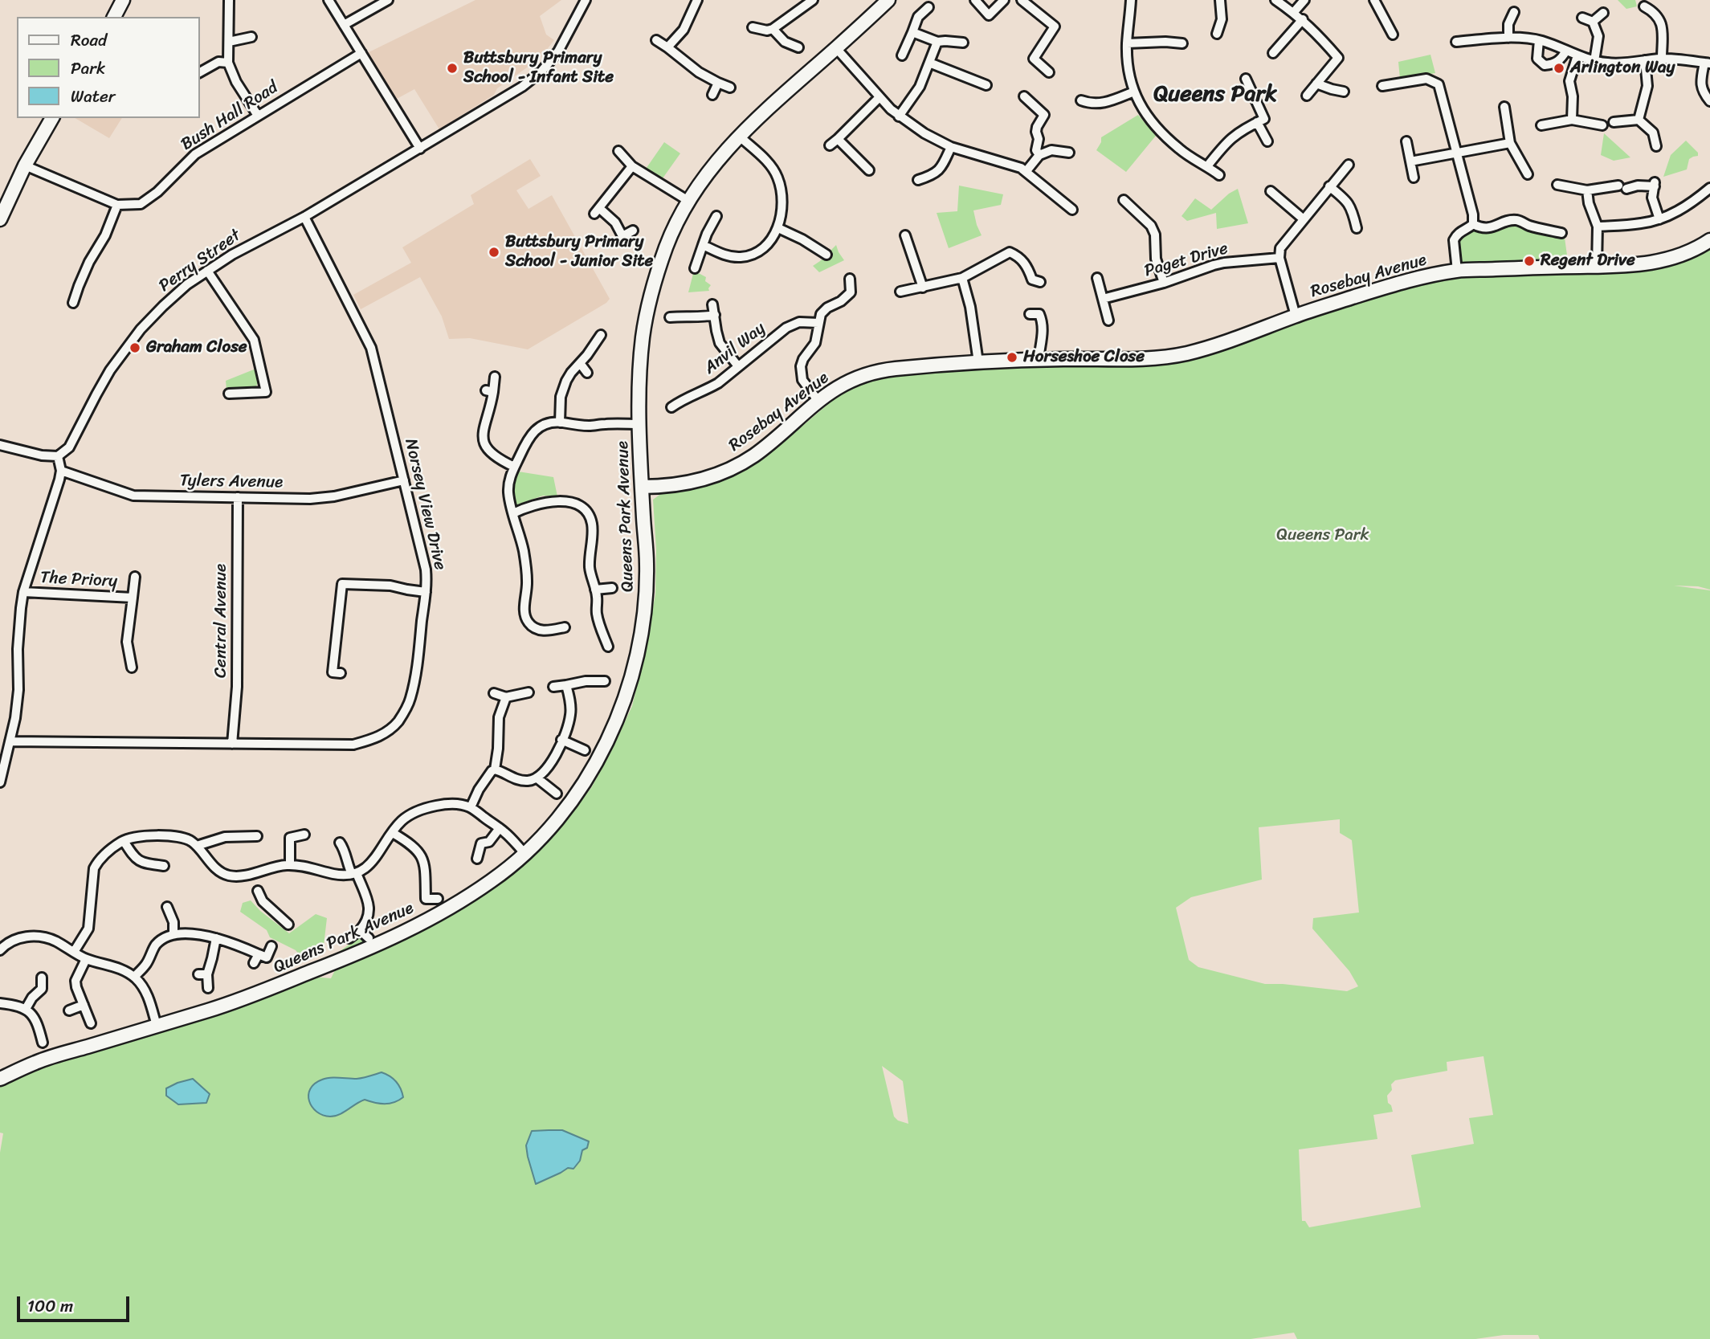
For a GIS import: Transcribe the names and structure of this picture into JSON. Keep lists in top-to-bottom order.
{
  "streets": {
    "street": [
      "Bush Hall Road",
      "Paget Drive",
      "Perry Street",
      "Rosebay Avenue",
      "Anvil Way",
      "Tylers Avenue",
      "Norsey View Drive",
      "Queens Park Avenue",
      "The Priory",
      "Central Avenue"
    ]
  },
  "crossings": [
    ["Perry Street", "Norsey View Drive"],
    ["Rosebay Avenue", "Queens Park Avenue"],
    ["Tylers Avenue", "Norsey View Drive"],
    ["Tylers Avenue", "Central Avenue"],
    ["Norsey View Drive", "Central Avenue"]
  ],
  "districts": ["Queens Park"],
  "parks": ["Queens Park"],
  "places": [
    "Buttsbury Primary School - Infant Site",
    "Arlington Way",
    "Buttsbury Primary School - Junior Site",
    "Regent Drive",
    "Graham Close",
    "Horseshoe Close"
  ],
  "legend": ["Road", "Park", "Water"],
  "scale_bar": "100 m"
}
